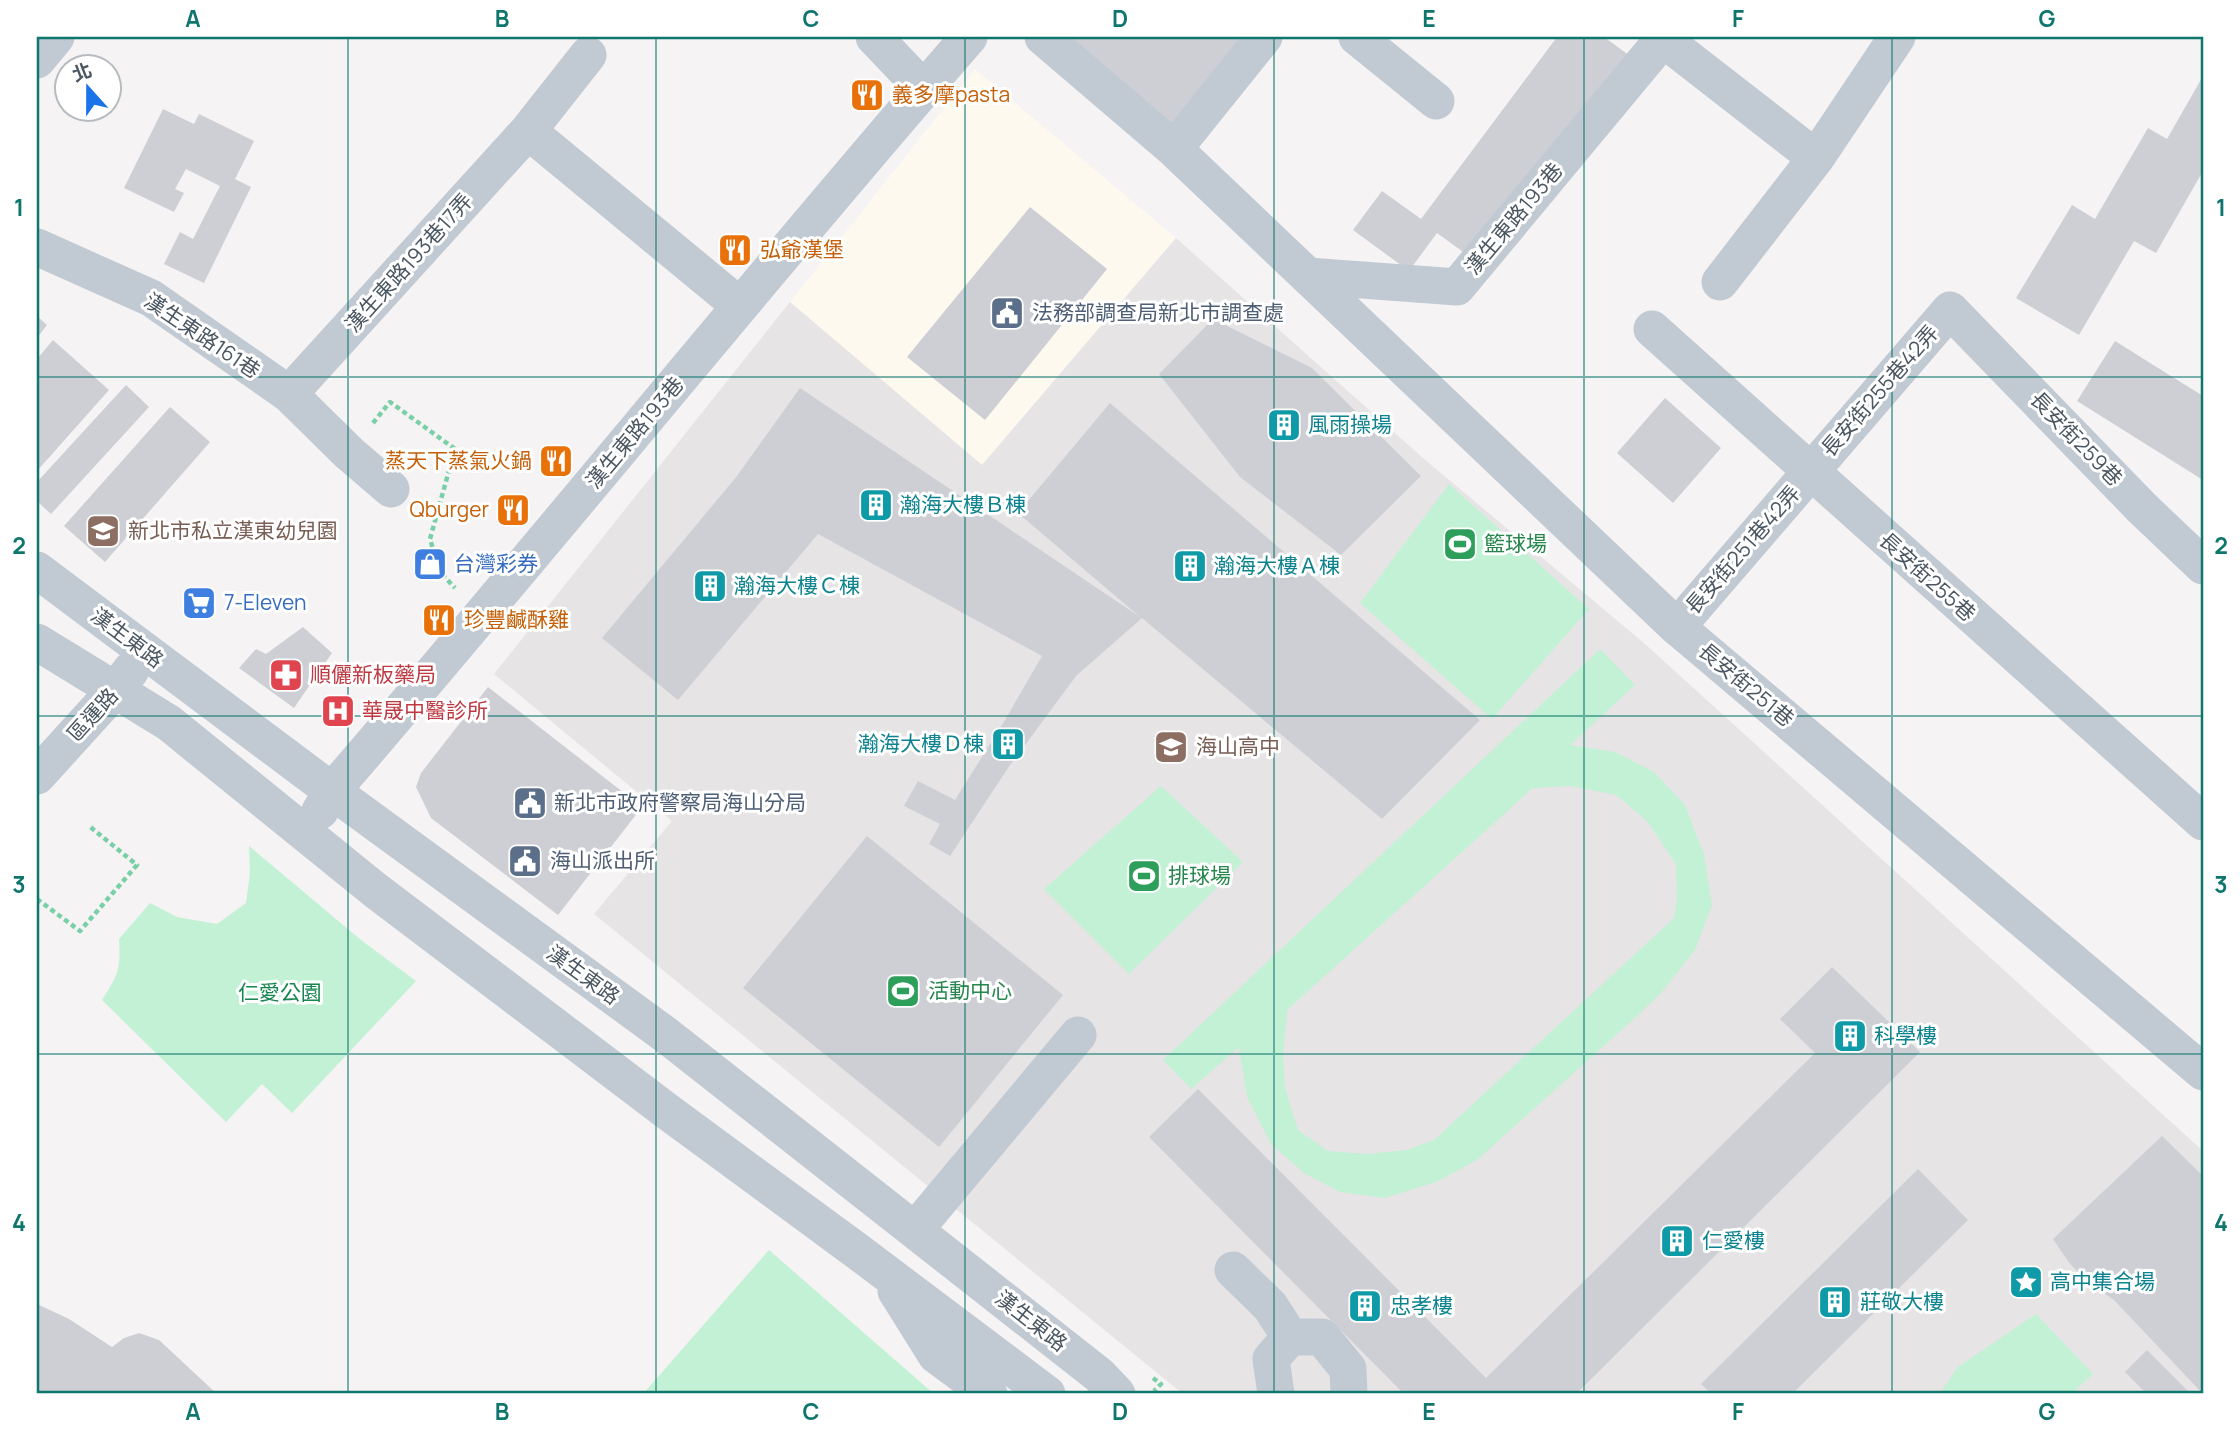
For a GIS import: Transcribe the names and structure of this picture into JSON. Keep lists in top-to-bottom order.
{
  "streets": {
    "street": [
      "漢生東路193巷",
      "漢生東路193巷17弄",
      "漢生東路161巷",
      "長安街255巷42弄",
      "長安街259巷",
      "長安街251巷42弄",
      "長安街255巷",
      "漢生東路",
      "長安街251巷",
      "區運路"
    ]
  },
  "crossings": [
    ["漢生東路193巷", "漢生東路"],
    ["漢生東路193巷", "長安街251巷"],
    ["漢生東路193巷17弄", "漢生東路161巷"],
    ["長安街255巷42弄", "長安街259巷"],
    ["長安街255巷42弄", "長安街251巷42弄"],
    ["長安街255巷42弄", "長安街255巷"],
    ["長安街251巷42弄", "長安街255巷"],
    ["長安街251巷42弄", "長安街251巷"],
    ["漢生東路", "區運路"]
  ],
  "parks": ["仁愛公園"],
  "places": {
    "restaurant": [
      "義多摩pasta",
      "弘爺漢堡",
      "蒸天下蒸氣火鍋",
      "Qburger",
      "珍豐鹹酥雞"
    ],
    "public building": ["法務部調查局新北市調查處", "新北市政府警察局海山分局", "海山派出所"],
    "building": [
      "風雨操場",
      "瀚海大樓Ｂ棟",
      "瀚海大樓Ａ棟",
      "瀚海大樓Ｃ棟",
      "瀚海大樓Ｄ棟",
      "科學樓",
      "仁愛樓",
      "莊敬大樓",
      "忠孝樓"
    ],
    "school or university": ["新北市私立漢東幼兒園", "海山高中"],
    "sports": ["籃球場", "排球場", "活動中心"],
    "shop": ["台灣彩券"],
    "supermarket": ["7-Eleven"],
    "pharmacy": ["順儷新板藥局"],
    "hospital": ["華晟中醫診所"],
    "place": ["高中集合場"]
  },
  "north": "top",
  "grid": {
    "columns": [
      "A",
      "B",
      "C",
      "D",
      "E",
      "F",
      "G"
    ],
    "rows": [
      "1",
      "2",
      "3",
      "4"
    ]
  }
}
